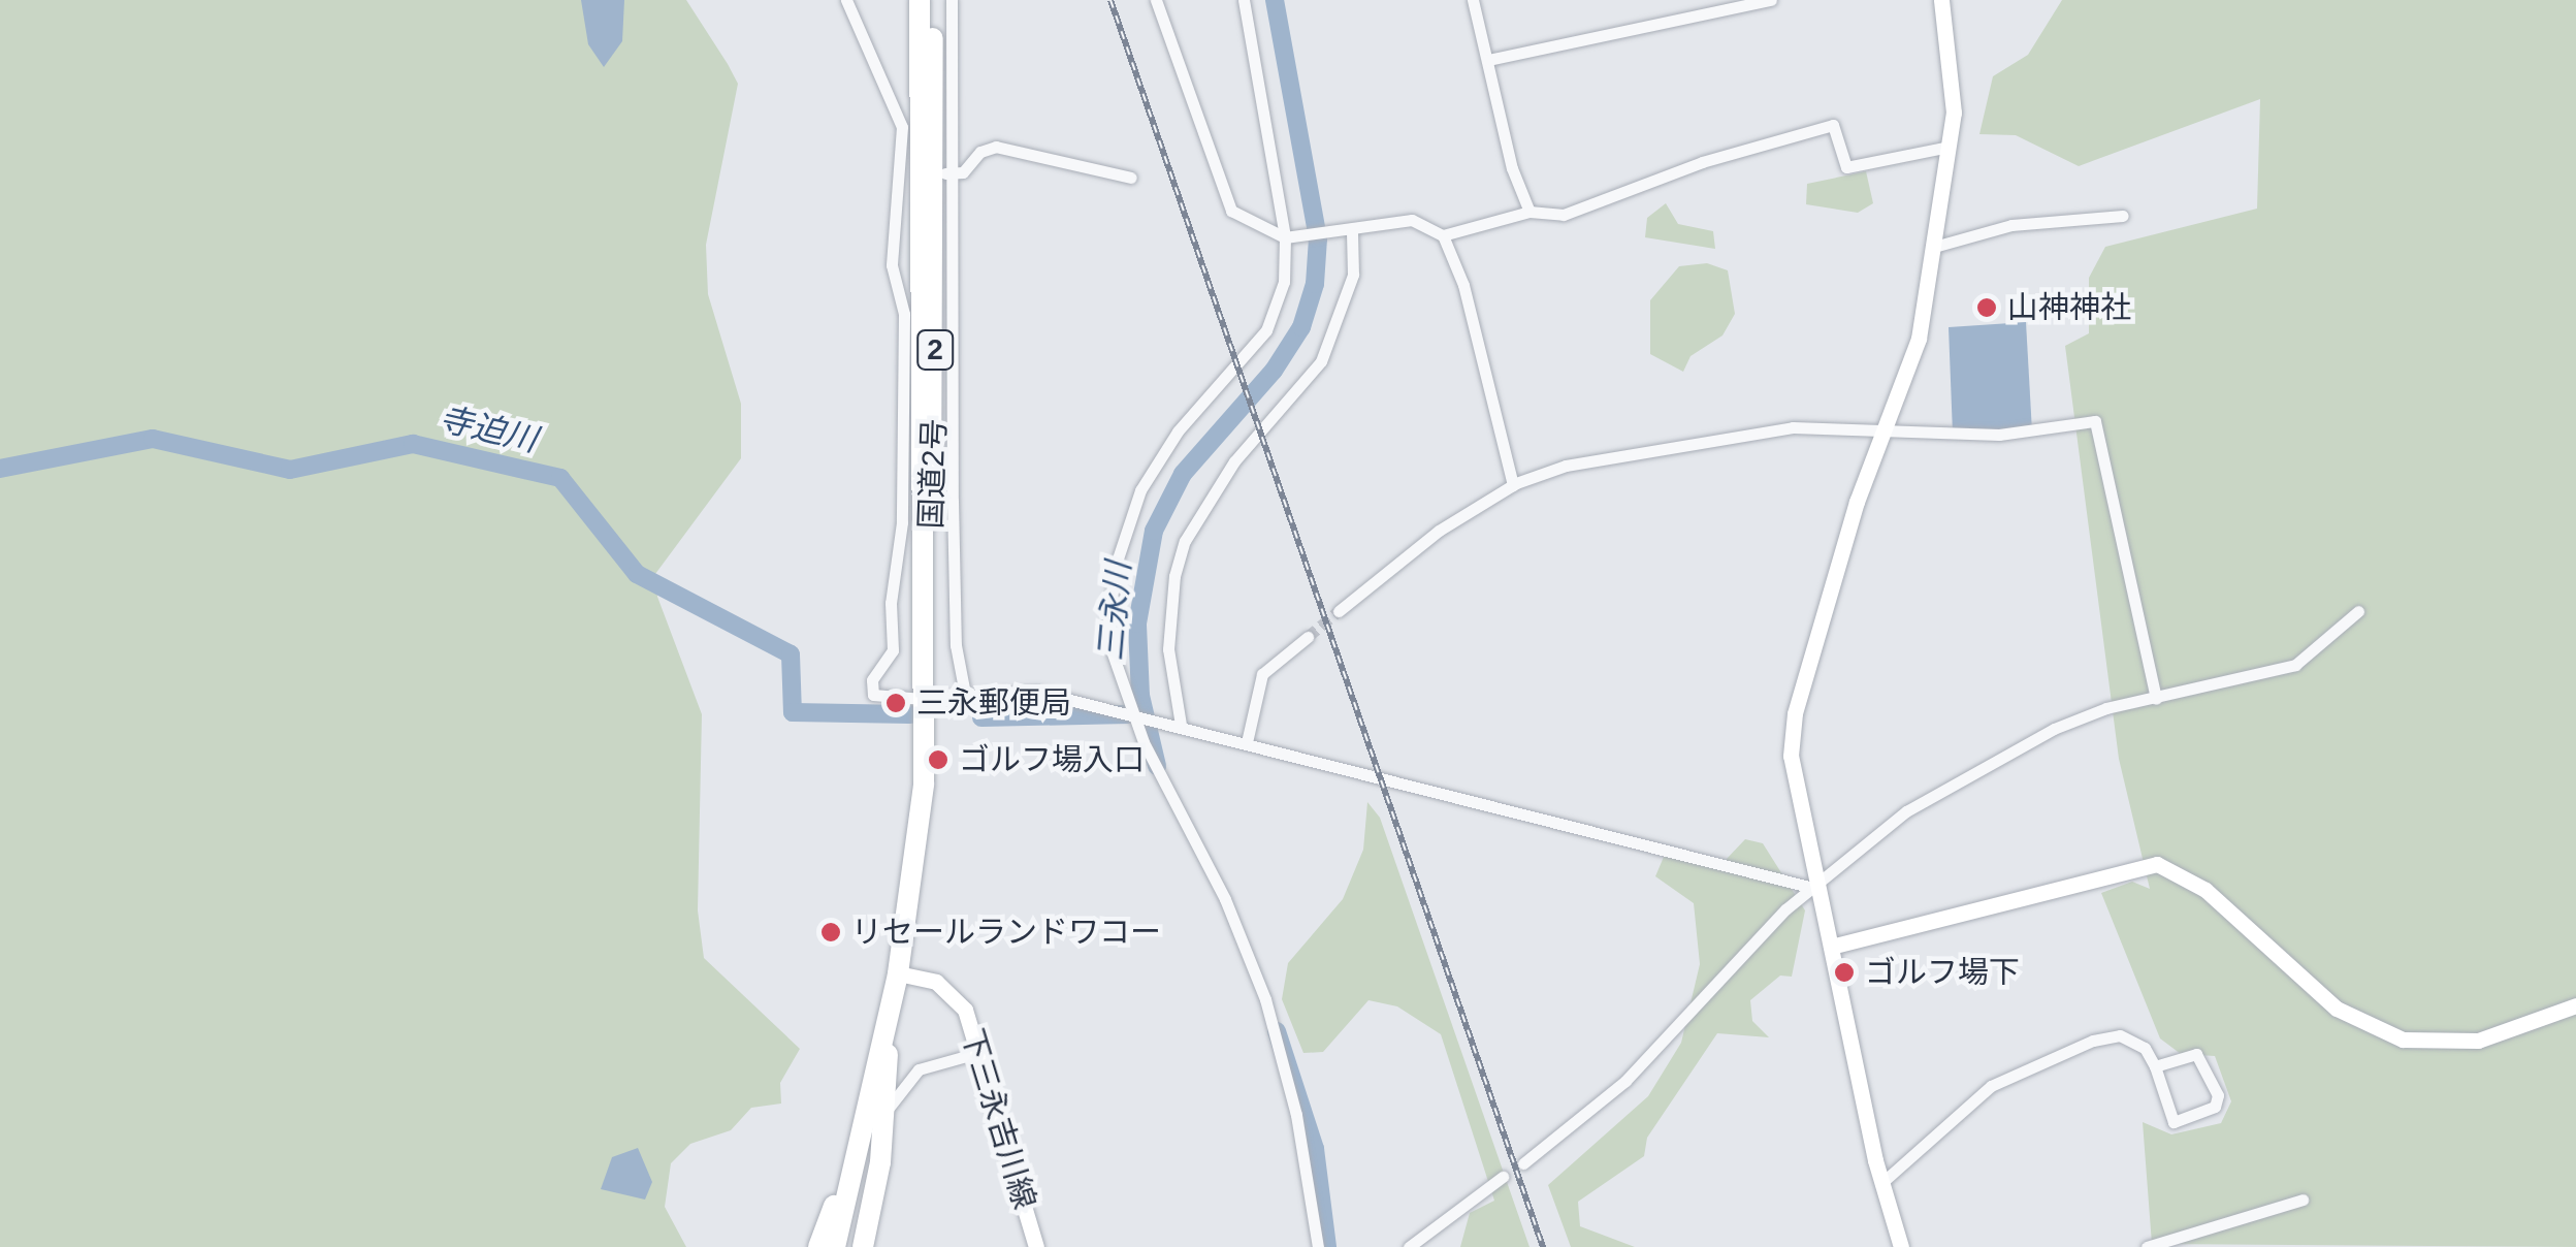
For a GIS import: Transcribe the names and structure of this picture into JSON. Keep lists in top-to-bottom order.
{
  "streets": {
    "highway": ["2", "国道2号"],
    "street": ["下三永吉川線"]
  },
  "crossings": [
    ["国道2号", "下三永吉川線"]
  ],
  "water": ["寺迫川", "三永川"],
  "places": [
    "山神神社",
    "三永郵便局",
    "ゴルフ場入口",
    "リセールランドワコー",
    "ゴルフ場下"
  ]
}
